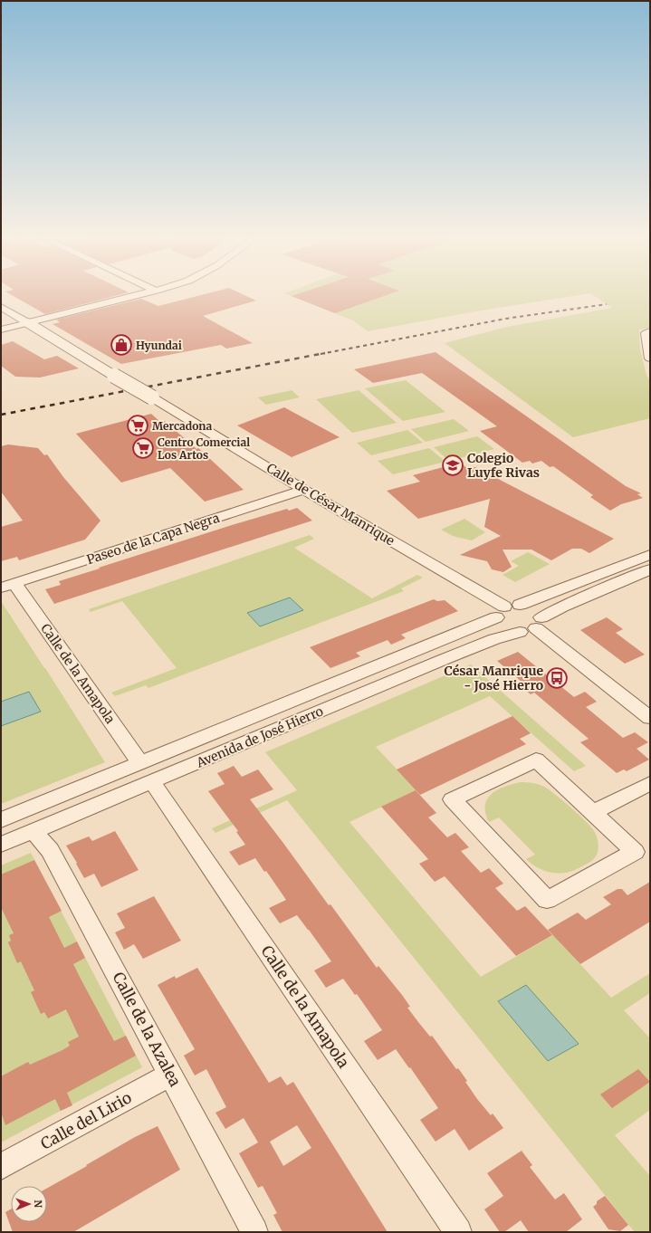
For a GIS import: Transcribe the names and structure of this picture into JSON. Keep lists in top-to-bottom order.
{
  "streets": {
    "street": [
      "Calle de César Manrique",
      "Paseo de la Capa Negra",
      "Calle de la Amapola",
      "Avenida de José Hierro",
      "Calle de la Azalea",
      "Calle del Lirio"
    ]
  },
  "crossings": [
    ["Calle de César Manrique", "Paseo de la Capa Negra"],
    ["Calle de César Manrique", "Avenida de José Hierro"],
    ["Paseo de la Capa Negra", "Calle de la Amapola"],
    ["Calle de la Amapola", "Avenida de José Hierro"],
    ["Avenida de José Hierro", "Calle de la Azalea"],
    ["Calle de la Azalea", "Calle del Lirio"]
  ],
  "places": {
    "shop": ["Hyundai"],
    "supermarket": ["Mercadona", "Centro Comercial Los Artos"],
    "school or university": ["Colegio Luyfe Rivas"],
    "bus stop": ["César Manrique - José Hierro"]
  },
  "north": "right"
}
